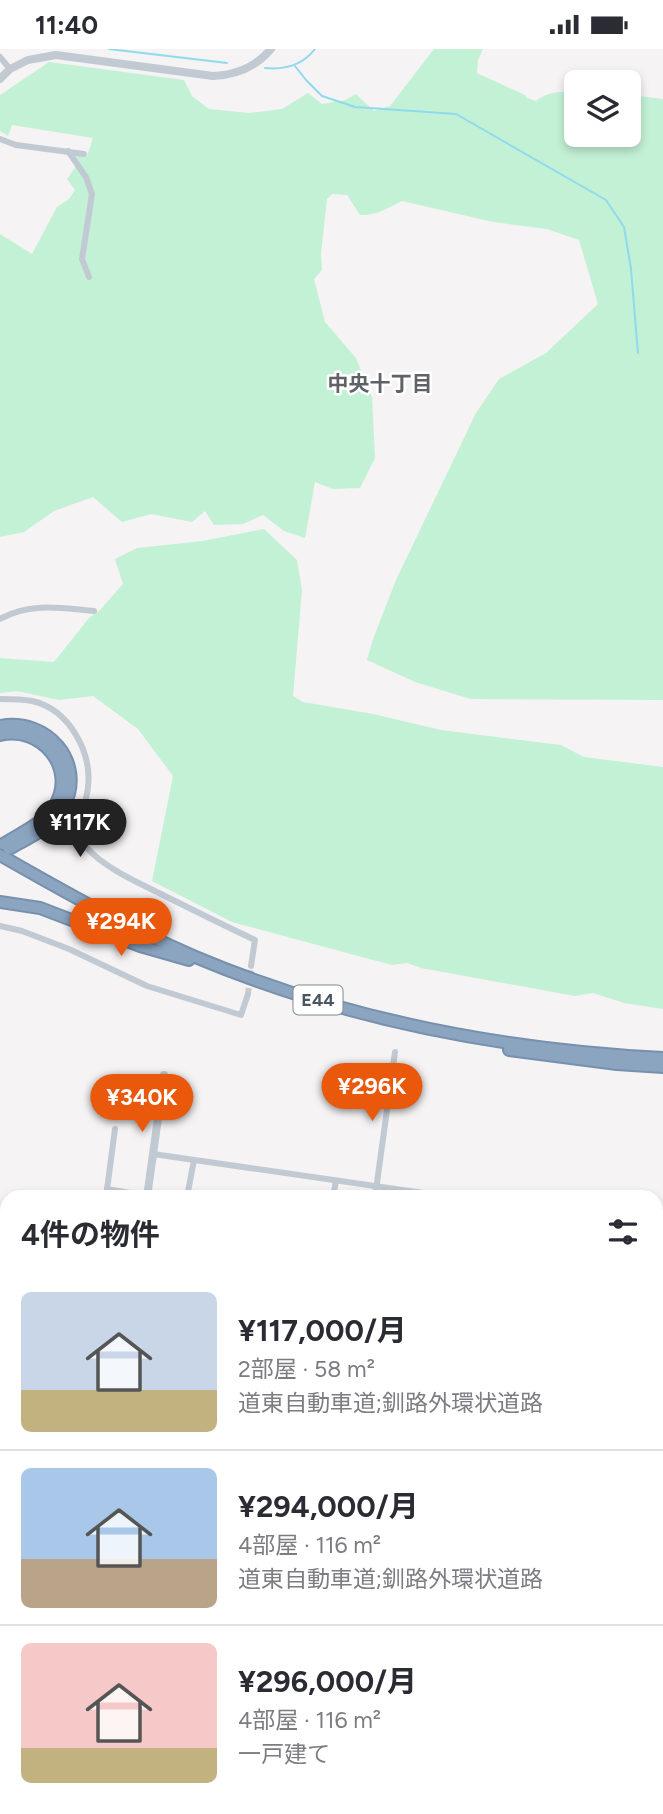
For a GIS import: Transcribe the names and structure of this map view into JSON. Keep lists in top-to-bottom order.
{
  "streets": {
    "highway": ["E44"]
  },
  "districts": ["中央十丁目"],
  "page": {
    "status": "11:40",
    "price": [
      "¥117K",
      "¥294K",
      "¥296K",
      "¥340K"
    ],
    "heading": "4件の物件",
    "list": [
      {
        "name": "¥117,000/月",
        "note": "2部屋 · 58 m² · 道東自動車道;釧路外環状道路"
      },
      {
        "name": "¥294,000/月",
        "note": "4部屋 · 116 m² · 道東自動車道;釧路外環状道路"
      },
      {
        "name": "¥296,000/月",
        "note": "4部屋 · 116 m² · 一戸建て"
      }
    ]
  }
}
